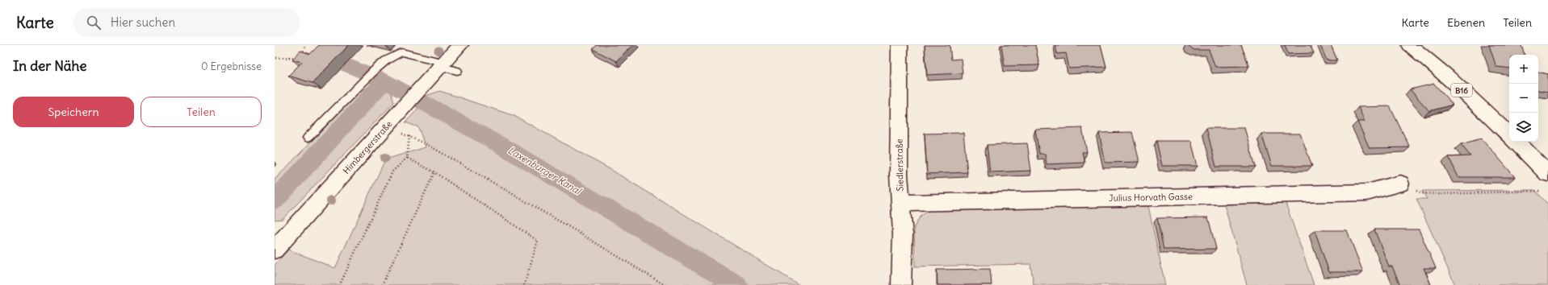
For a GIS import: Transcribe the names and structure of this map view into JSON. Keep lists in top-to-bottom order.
{
  "streets": {
    "street": [
      "B16",
      "Himbergerstraße",
      "Siedlerstraße",
      "Julius Horvath Gasse"
    ]
  },
  "crossings": [
    ["Siedlerstraße", "Julius Horvath Gasse"]
  ],
  "water": ["Laxenburger Kanal"],
  "page": {
    "header": "Karte",
    "search": "Hier suchen",
    "nav": ["Karte", "Ebenen", "Teilen"],
    "heading": ["In der Nähe", "0 Ergebnisse"],
    "map_buttons": ["+", "−"],
    "buttons": ["Speichern", "Teilen"]
  }
}
